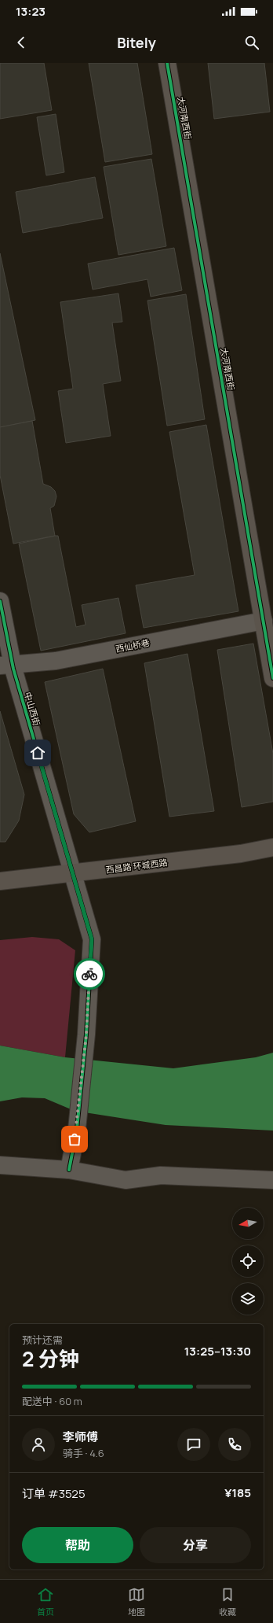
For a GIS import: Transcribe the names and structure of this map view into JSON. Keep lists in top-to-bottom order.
{
  "streets": {
    "street": [
      "大河南西街",
      "西仙桥巷",
      "中山西街",
      "西昌路 环城西路"
    ]
  },
  "crossings": [
    ["大河南西街", "西仙桥巷"],
    ["西仙桥巷", "中山西街"],
    ["中山西街", "西昌路 环城西路"]
  ],
  "north": "left",
  "page": {
    "status": "13:23",
    "header": "Bitely",
    "heading": ["2 分钟", "预计还需", "13:25–13:30"],
    "panel": [
      "李师傅",
      "骑手 · 4.6",
      "订单 #3525",
      "¥185"
    ],
    "bar": "配送中 · 60 m",
    "buttons": ["帮助", "分享"],
    "tabs": ["首页", "地图", "收藏"]
  }
}
